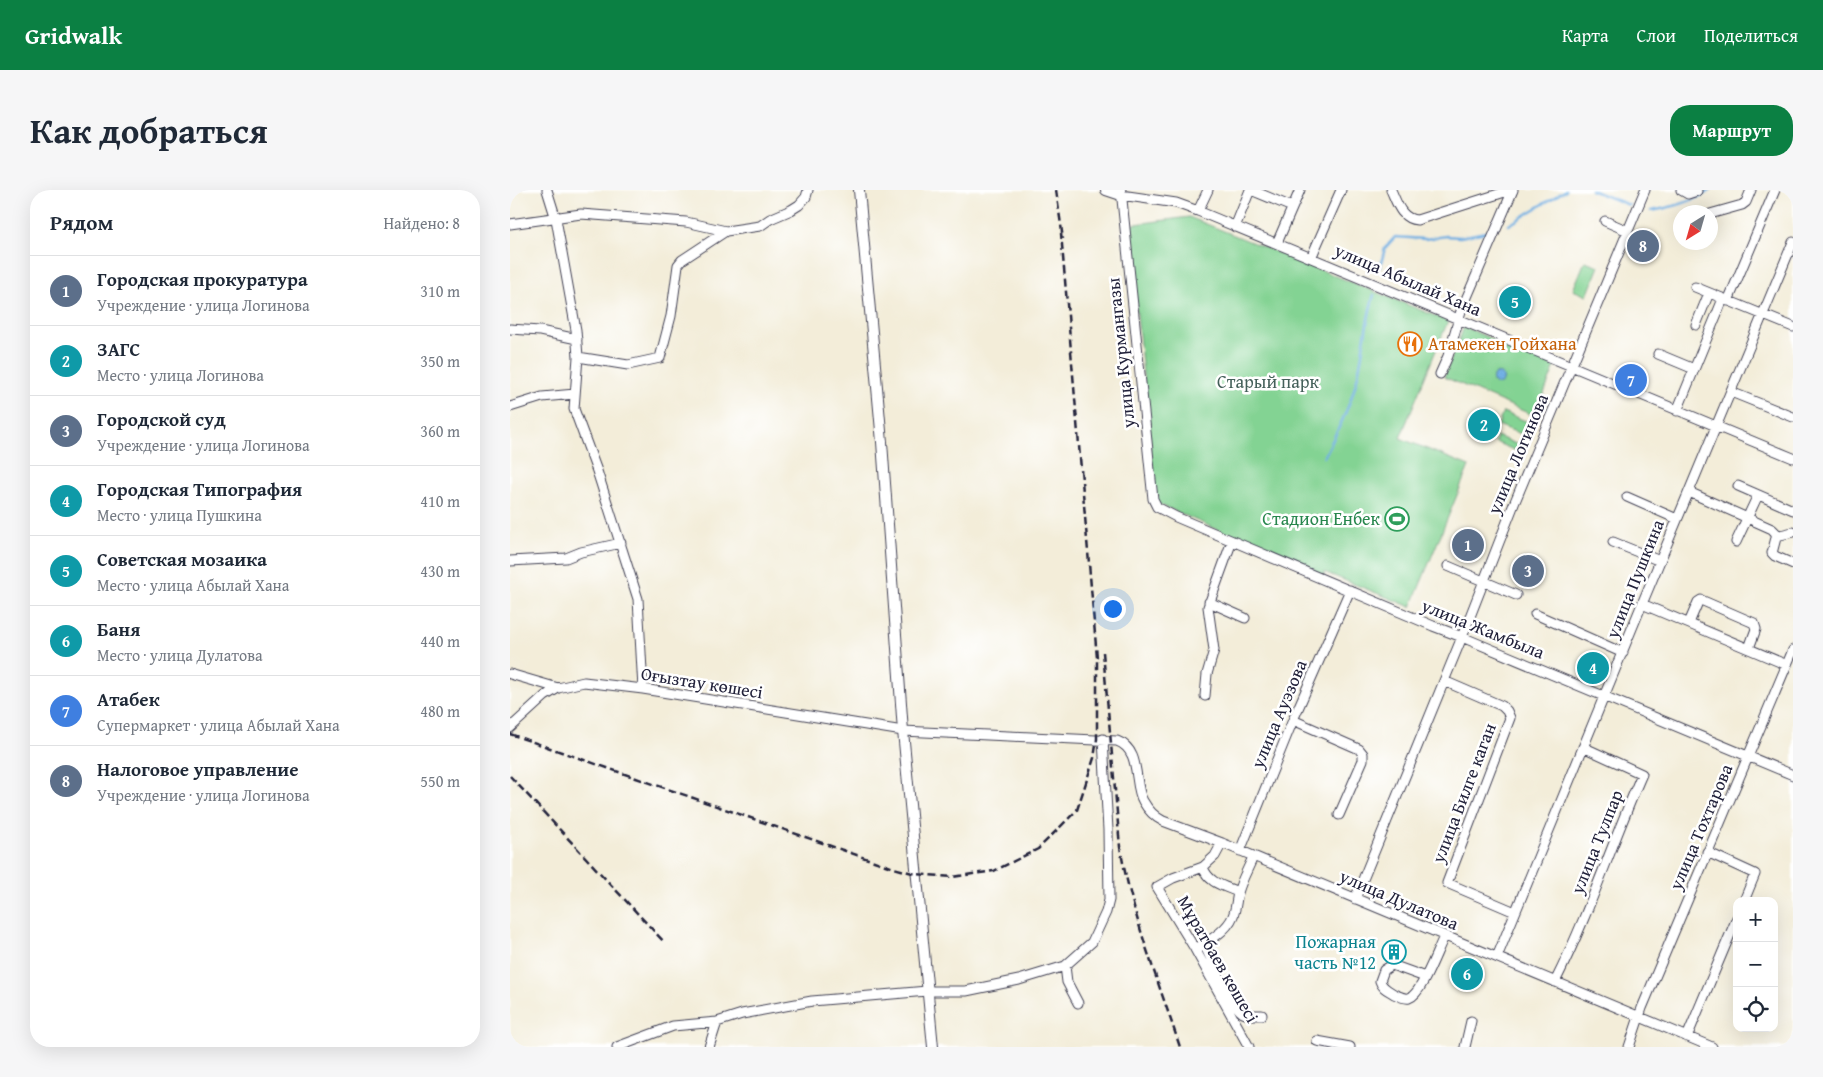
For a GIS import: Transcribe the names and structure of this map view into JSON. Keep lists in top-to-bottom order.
{
  "streets": {
    "street": [
      "улица Абылай Хана",
      "улица Курмангазы",
      "улица Логинова",
      "улица Пушкина",
      "улица Жамбыла",
      "Оғызтау көшесі",
      "улица Ауэзова",
      "улица Билге каган",
      "улица Тохтарова",
      "улица Тулпар",
      "улица Дулатова",
      "Мұратбаев көшесі"
    ]
  },
  "crossings": [
    ["улица Абылай Хана", "улица Курмангазы"],
    ["улица Абылай Хана", "улица Логинова"],
    ["улица Абылай Хана", "улица Пушкина"],
    ["улица Курмангазы", "улица Жамбыла"],
    ["улица Логинова", "улица Жамбыла"],
    ["улица Логинова", "улица Билге каган"],
    ["улица Логинова", "улица Дулатова"],
    ["улица Пушкина", "улица Жамбыла"],
    ["улица Пушкина", "улица Билге каган"],
    ["улица Пушкина", "улица Тулпар"],
    ["улица Пушкина", "улица Дулатова"],
    ["улица Жамбыла", "улица Ауэзова"],
    ["улица Жамбыла", "улица Тохтарова"],
    ["Оғызтау көшесі", "улица Дулатова"],
    ["улица Ауэзова", "улица Дулатова"],
    ["улица Тохтарова", "улица Дулатова"],
    ["улица Тулпар", "улица Дулатова"]
  ],
  "parks": ["Старый парк"],
  "places": {
    "restaurant": ["Атамекен Тойхана"],
    "sports": ["Стадион Енбек"],
    "building": ["Пожарная часть №12"]
  },
  "north": "bottom left",
  "page": {
    "header": "Gridwalk",
    "nav": ["Карта", "Слои", "Поделиться"],
    "title": "Как добраться",
    "buttons": "Маршрут",
    "heading": ["Рядом", "Найдено: 8"],
    "pins": [
      "8",
      "5",
      "7",
      "2",
      "1",
      "3",
      "4",
      "6"
    ],
    "list": [
      {
        "mark": "1",
        "name": "Городская прокуратура",
        "note": "Учреждение · улица Логинова",
        "value": "310 m"
      },
      {
        "mark": "2",
        "name": "ЗАГС",
        "note": "Место · улица Логинова",
        "value": "350 m"
      },
      {
        "mark": "3",
        "name": "Городской суд",
        "note": "Учреждение · улица Логинова",
        "value": "360 m"
      },
      {
        "mark": "4",
        "name": "Городская Типография",
        "note": "Место · улица Пушкина",
        "value": "410 m"
      },
      {
        "mark": "5",
        "name": "Советская мозаика",
        "note": "Место · улица Абылай Хана",
        "value": "430 m"
      },
      {
        "mark": "6",
        "name": "Баня",
        "note": "Место · улица Дулатова",
        "value": "440 m"
      },
      {
        "mark": "7",
        "name": "Атабек",
        "note": "Супермаркет · улица Абылай Хана",
        "value": "480 m"
      },
      {
        "mark": "8",
        "name": "Налоговое управление",
        "note": "Учреждение · улица Логинова",
        "value": "550 m"
      }
    ],
    "map_buttons": ["+", "−"]
  }
}
